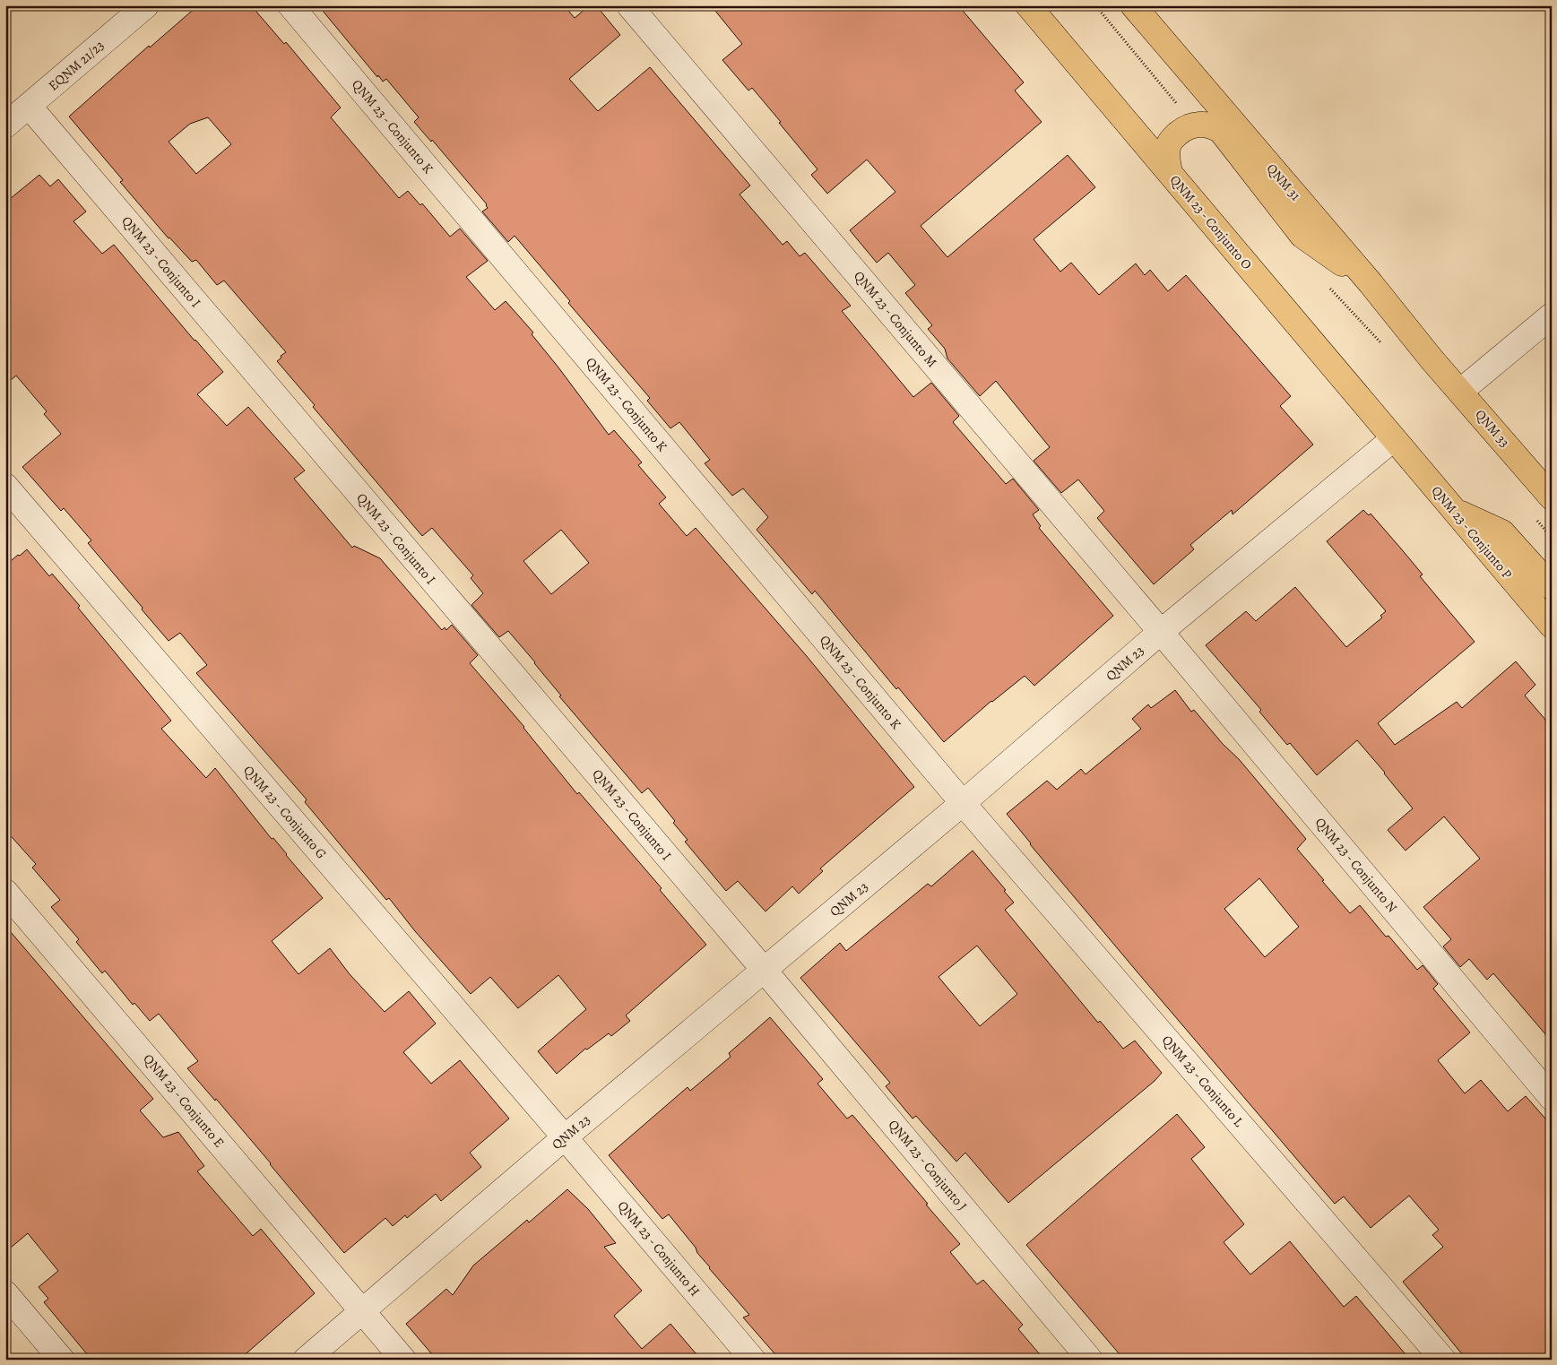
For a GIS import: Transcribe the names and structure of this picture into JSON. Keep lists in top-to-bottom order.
{
  "streets": {
    "main road": [
      "QNM 31",
      "QNM 23 - Conjunto O",
      "QNM 33",
      "QNM 23 - Conjunto P"
    ],
    "street": [
      "EQNM 21/23",
      "QNM 23 - Conjunto K",
      "QNM 23 - Conjunto I",
      "QNM 23 - Conjunto M",
      "QNM 23",
      "QNM 23 - Conjunto G",
      "QNM 23 - Conjunto N",
      "QNM 23 - Conjunto L",
      "QNM 23 - Conjunto E",
      "QNM 23 - Conjunto J",
      "QNM 23 - Conjunto H"
    ]
  },
  "crossings": [
    ["EQNM 21/23", "QNM 23 - Conjunto I"],
    ["QNM 23 - Conjunto K", "QNM 23"],
    ["QNM 23 - Conjunto K", "QNM 23 - Conjunto L"],
    ["QNM 31", "QNM 33"],
    ["QNM 23 - Conjunto O", "QNM 23 - Conjunto P"],
    ["QNM 23 - Conjunto O", "QNM 23"],
    ["QNM 23 - Conjunto I", "QNM 23"],
    ["QNM 23 - Conjunto I", "QNM 23 - Conjunto J"],
    ["QNM 23 - Conjunto M", "QNM 23"],
    ["QNM 23 - Conjunto M", "QNM 23 - Conjunto N"],
    ["QNM 23 - Conjunto P", "QNM 23"],
    ["QNM 23", "QNM 23 - Conjunto G"],
    ["QNM 23", "QNM 23 - Conjunto N"],
    ["QNM 23", "QNM 23 - Conjunto L"],
    ["QNM 23", "QNM 23 - Conjunto E"],
    ["QNM 23", "QNM 23 - Conjunto J"],
    ["QNM 23", "QNM 23 - Conjunto H"],
    ["QNM 23 - Conjunto G", "QNM 23 - Conjunto H"]
  ]
}
